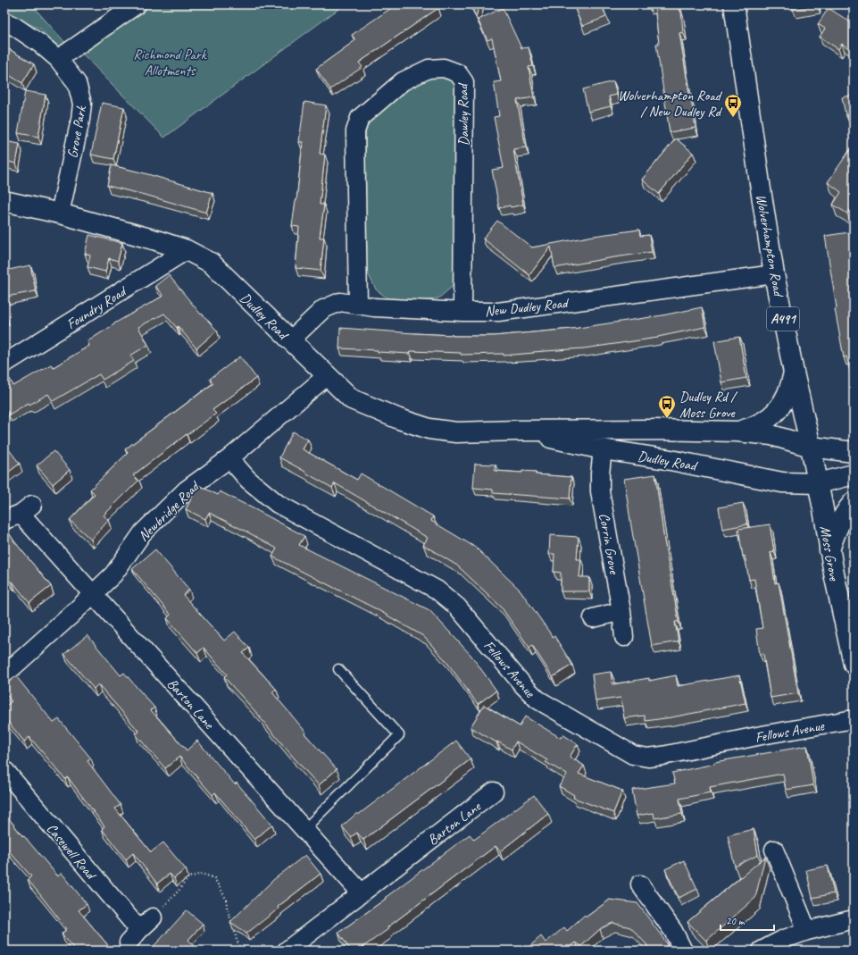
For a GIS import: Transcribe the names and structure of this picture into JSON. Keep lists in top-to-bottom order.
{
  "streets": {
    "main road": [
      "Wolverhampton Road",
      "Dudley Road",
      "A491",
      "Moss Grove"
    ],
    "street": [
      "Dawley Road",
      "Grove Park",
      "New Dudley Road",
      "Foundry Road",
      "Newbridge Road",
      "Corrin Grove",
      "Fellows Avenue",
      "Barton Lane",
      "Casewell Road"
    ]
  },
  "crossings": [
    ["Dawley Road", "New Dudley Road"],
    ["Grove Park", "Dudley Road"],
    ["Wolverhampton Road", "New Dudley Road"],
    ["Wolverhampton Road", "Dudley Road"],
    ["Wolverhampton Road", "Moss Grove"],
    ["New Dudley Road", "Dudley Road"],
    ["Foundry Road", "Dudley Road"],
    ["Dudley Road", "Newbridge Road"],
    ["Dudley Road", "Corrin Grove"],
    ["Dudley Road", "Moss Grove"],
    ["Newbridge Road", "Fellows Avenue"],
    ["Newbridge Road", "Barton Lane"]
  ],
  "parks": ["Richmond Park Allotments"],
  "places": {
    "bus stop": ["Wolverhampton Road / New Dudley Rd", "Dudley Rd / Moss Grove"]
  },
  "scale_bar": "20 m"
}
